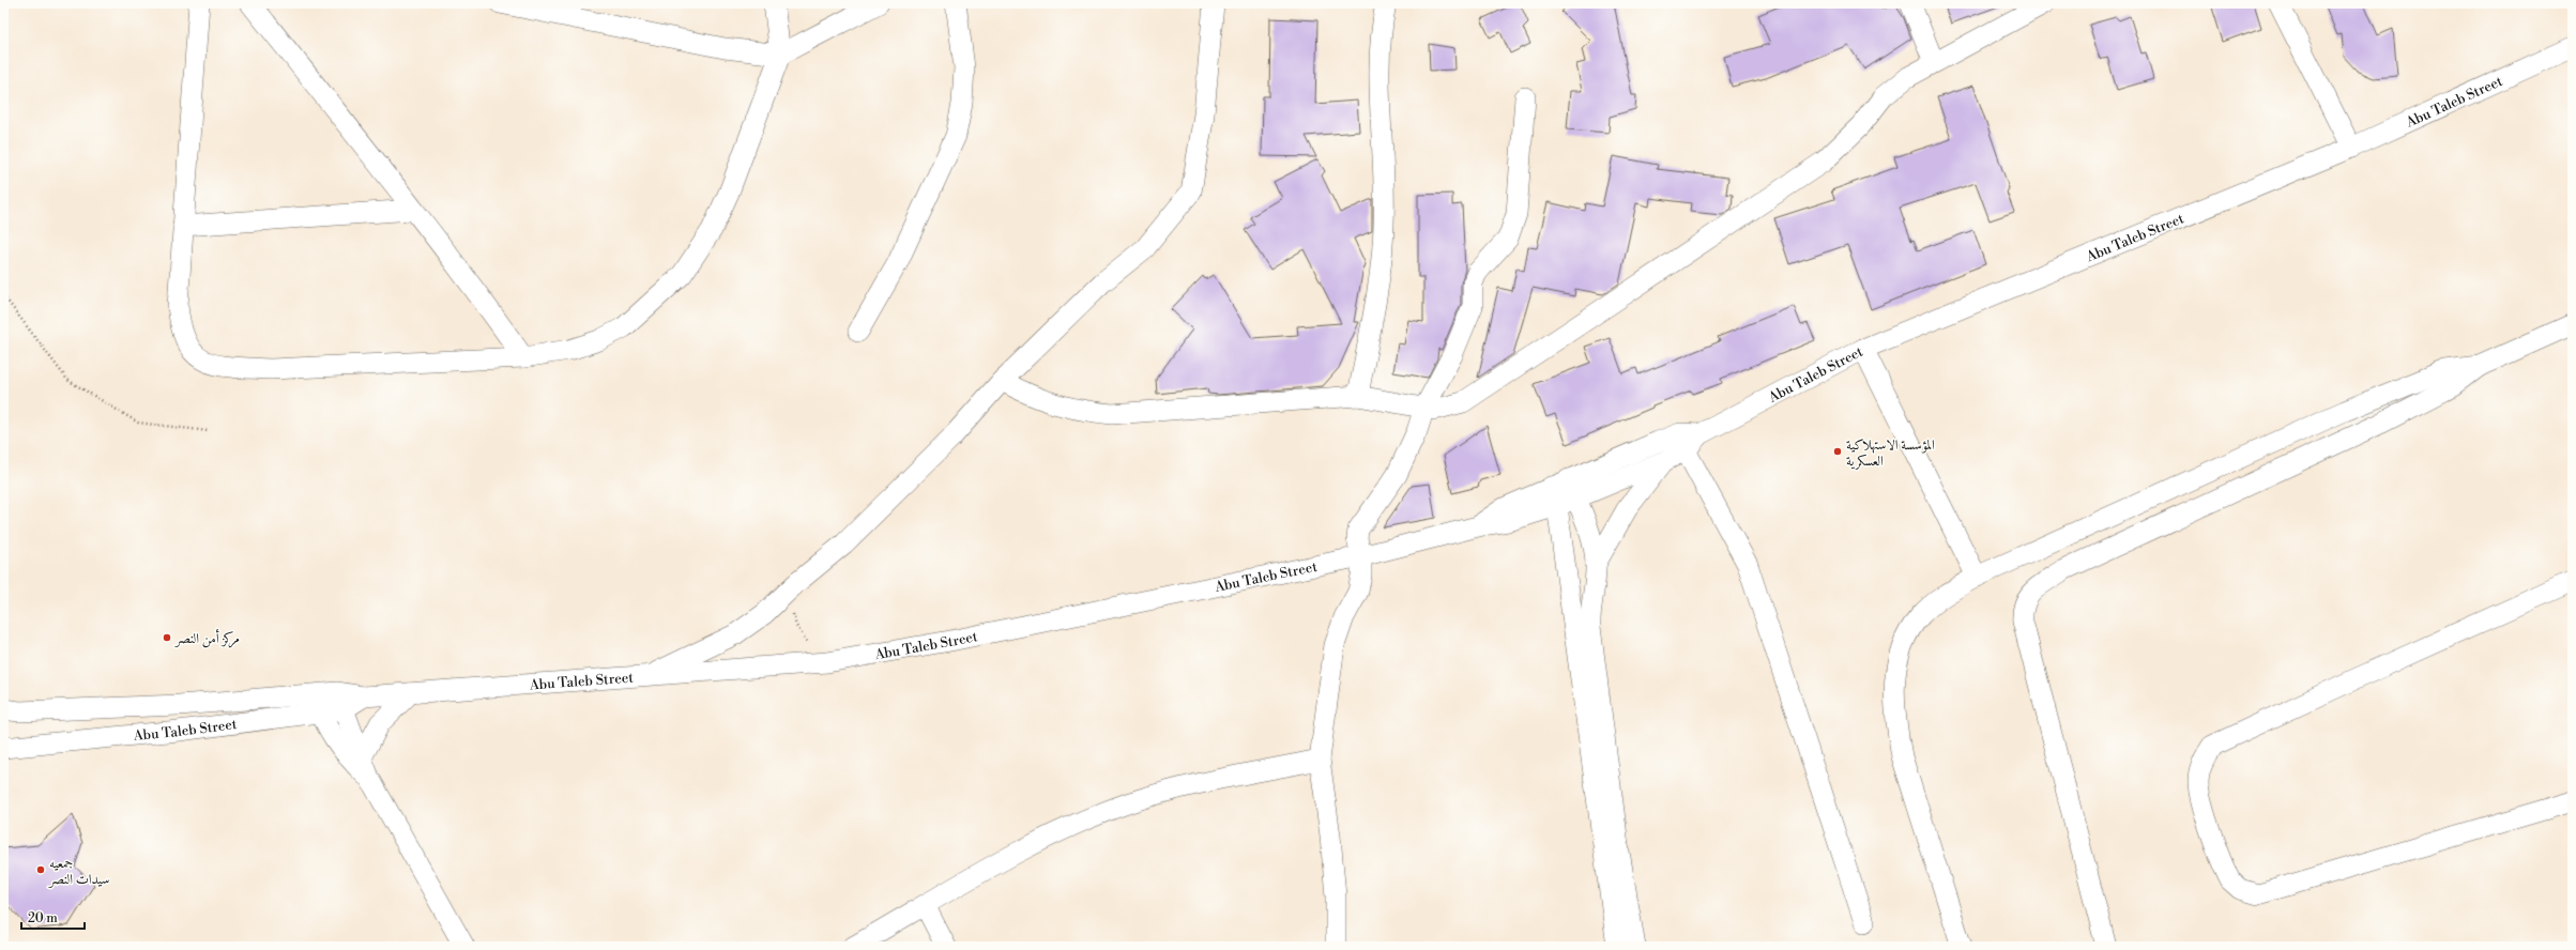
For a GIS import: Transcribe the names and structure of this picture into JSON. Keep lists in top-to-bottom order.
{
  "streets": {
    "street": ["Abu Taleb Street"]
  },
  "places": ["المؤسسة الاستهلاكية العسكرية", "مركز أمن النصر", "جمعيه سيدات النصر"],
  "scale_bar": "20 m"
}
